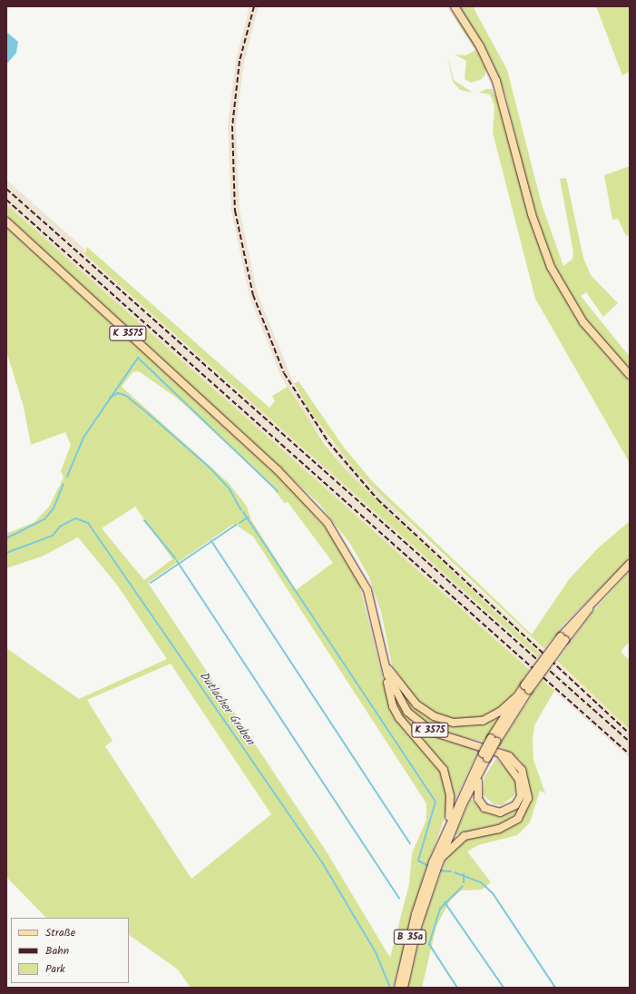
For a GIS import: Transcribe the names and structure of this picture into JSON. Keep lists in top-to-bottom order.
{
  "streets": {
    "main road": ["K 3575", "B 35a"]
  },
  "water": ["Dutlacher Graben"],
  "legend": ["Straße", "Bahn", "Park"]
}
